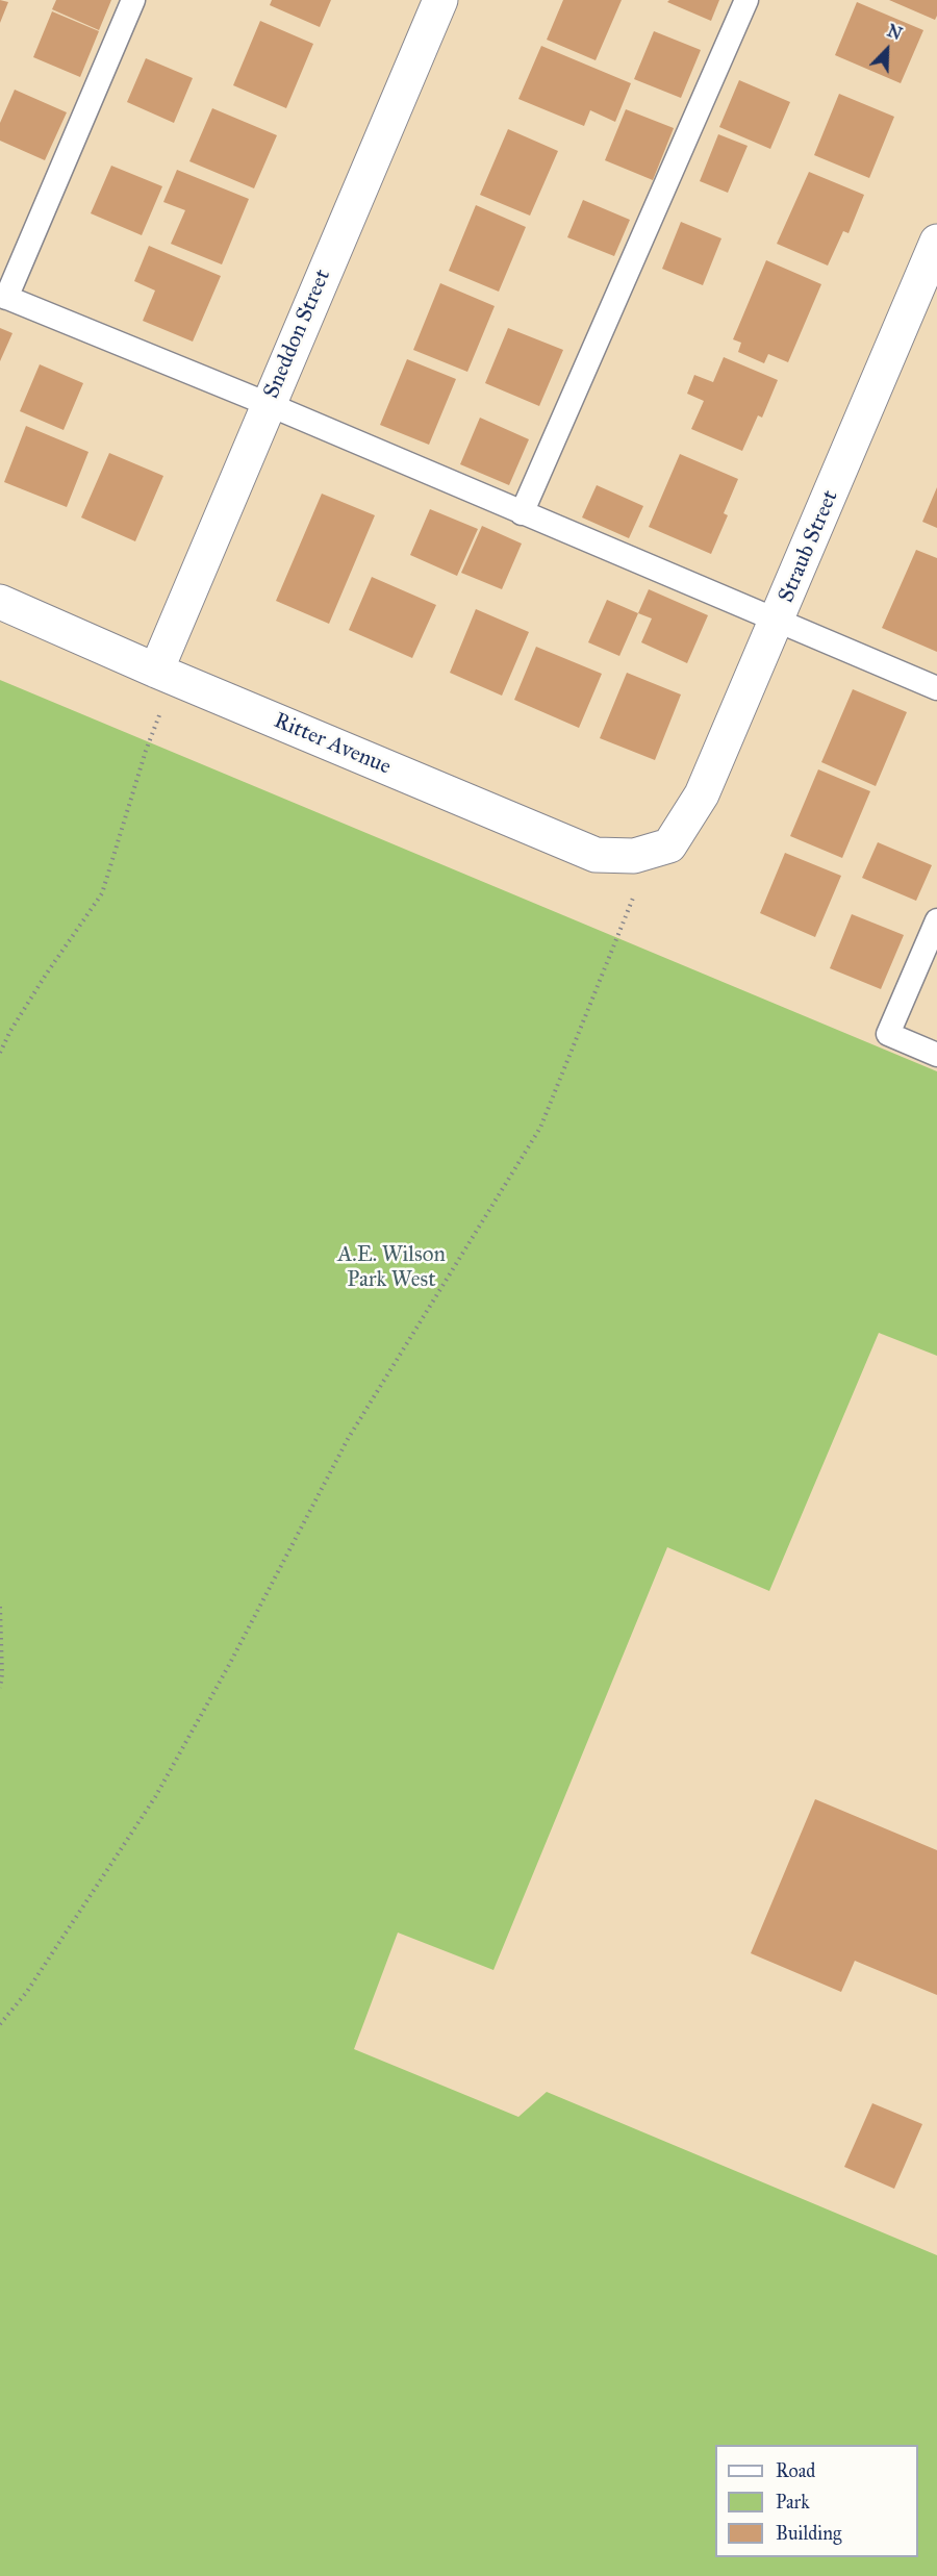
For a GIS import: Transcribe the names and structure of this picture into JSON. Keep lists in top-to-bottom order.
{
  "streets": {
    "street": ["Sneddon Street", "Straub Street", "Ritter Avenue"]
  },
  "crossings": [
    ["Sneddon Street", "Ritter Avenue"],
    ["Straub Street", "Ritter Avenue"]
  ],
  "parks": ["A.E. Wilson Park West"],
  "legend": ["Road", "Park", "Building"],
  "north": "top right"
}
